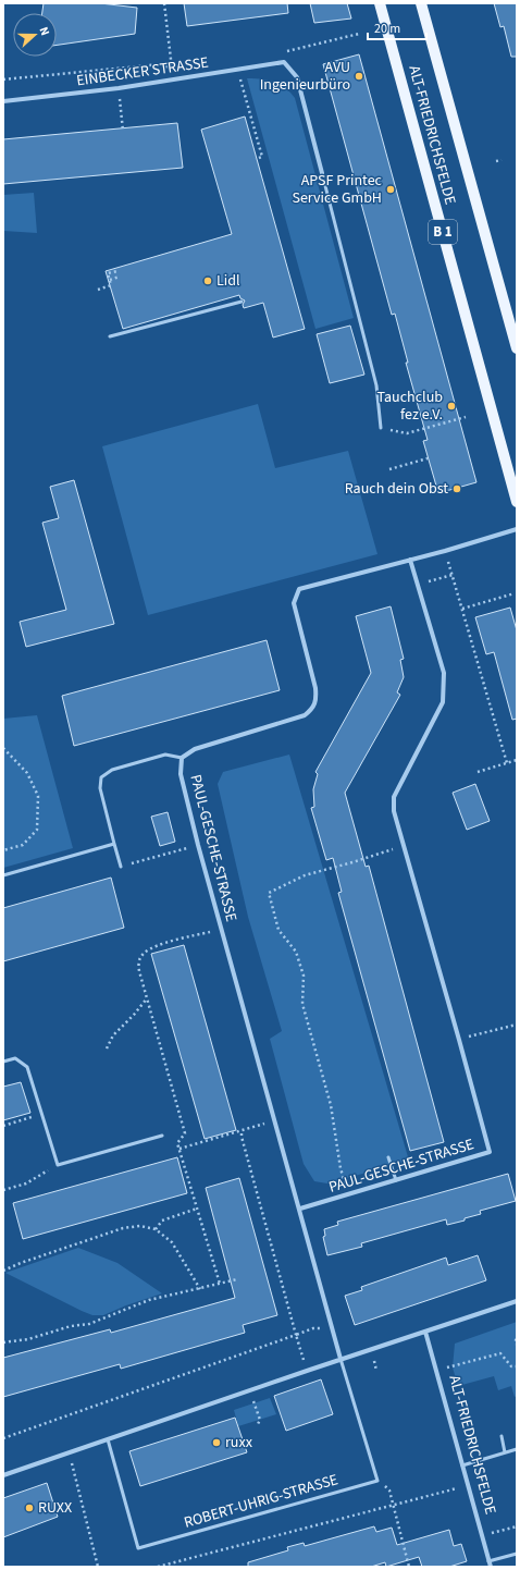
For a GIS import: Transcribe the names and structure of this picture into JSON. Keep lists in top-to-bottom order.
{
  "streets": {
    "main road": ["ALT-FRIEDRICHSFELDE", "B 1"],
    "street": ["EINBECKER STRASSE", "PAUL-GESCHE-STRASSE"],
    "lane": ["ROBERT-UHRIG-STRASSE"]
  },
  "places": [
    "AVU Ingenieurbüro",
    "APSF Printec Service GmbH",
    "Lidl",
    "Tauchclub fez e.V.",
    "Rauch dein Obst",
    "ruxx",
    "RUXX"
  ],
  "scale_bar": "20 m",
  "north": "right"
}
